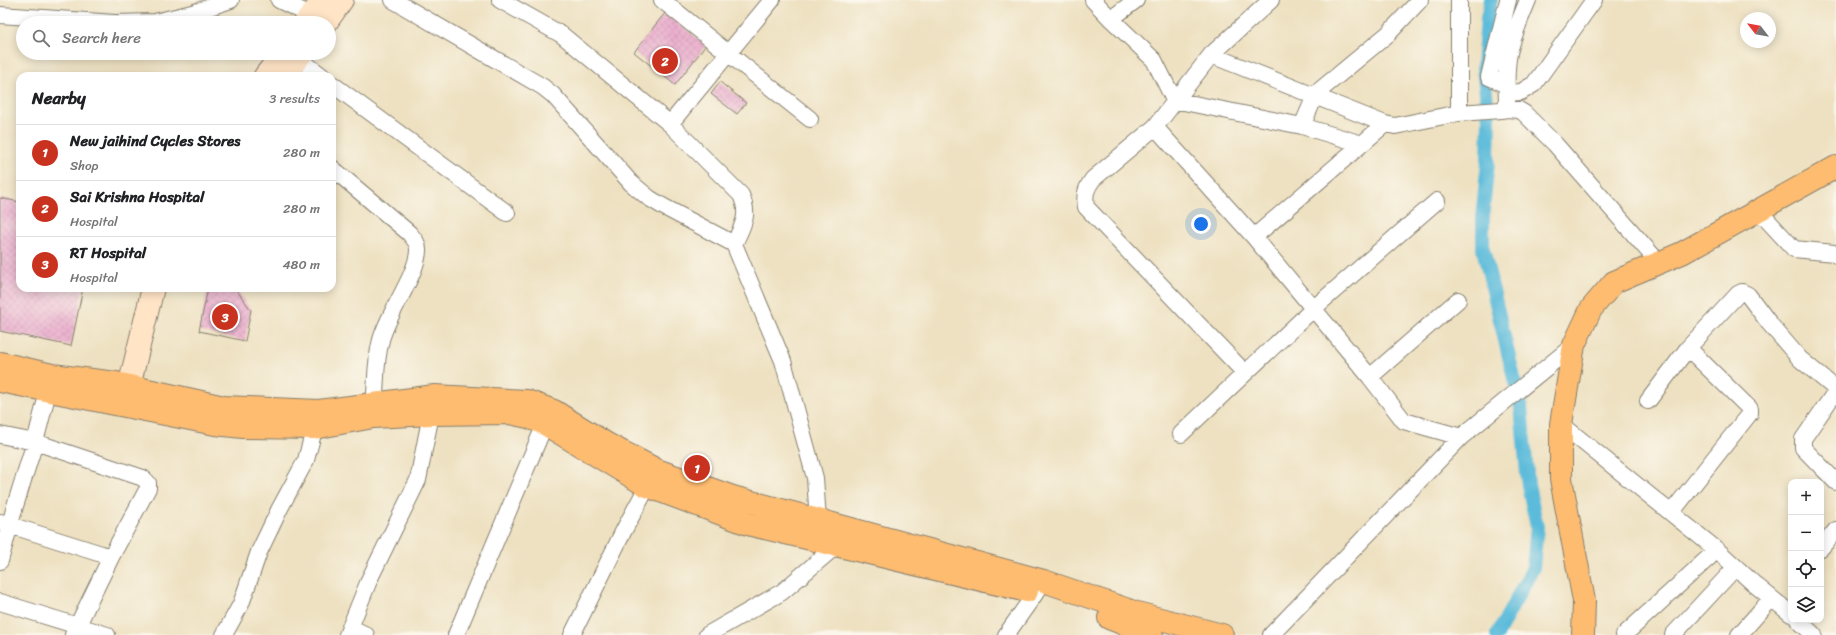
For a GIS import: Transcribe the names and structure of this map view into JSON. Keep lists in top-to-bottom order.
{
  "north": "top left",
  "page": {
    "search": "Search here",
    "pins": ["2", "3", "1"],
    "heading": ["Nearby", "3 results"],
    "list": [
      {
        "mark": "1",
        "name": "New jaihind Cycles Stores",
        "note": "Shop",
        "value": "280 m"
      },
      {
        "mark": "2",
        "name": "Sai Krishna Hospital",
        "note": "Hospital",
        "value": "280 m"
      },
      {
        "mark": "3",
        "name": "RT Hospital",
        "note": "Hospital",
        "value": "480 m"
      }
    ],
    "map_buttons": ["+", "−"]
  }
}
